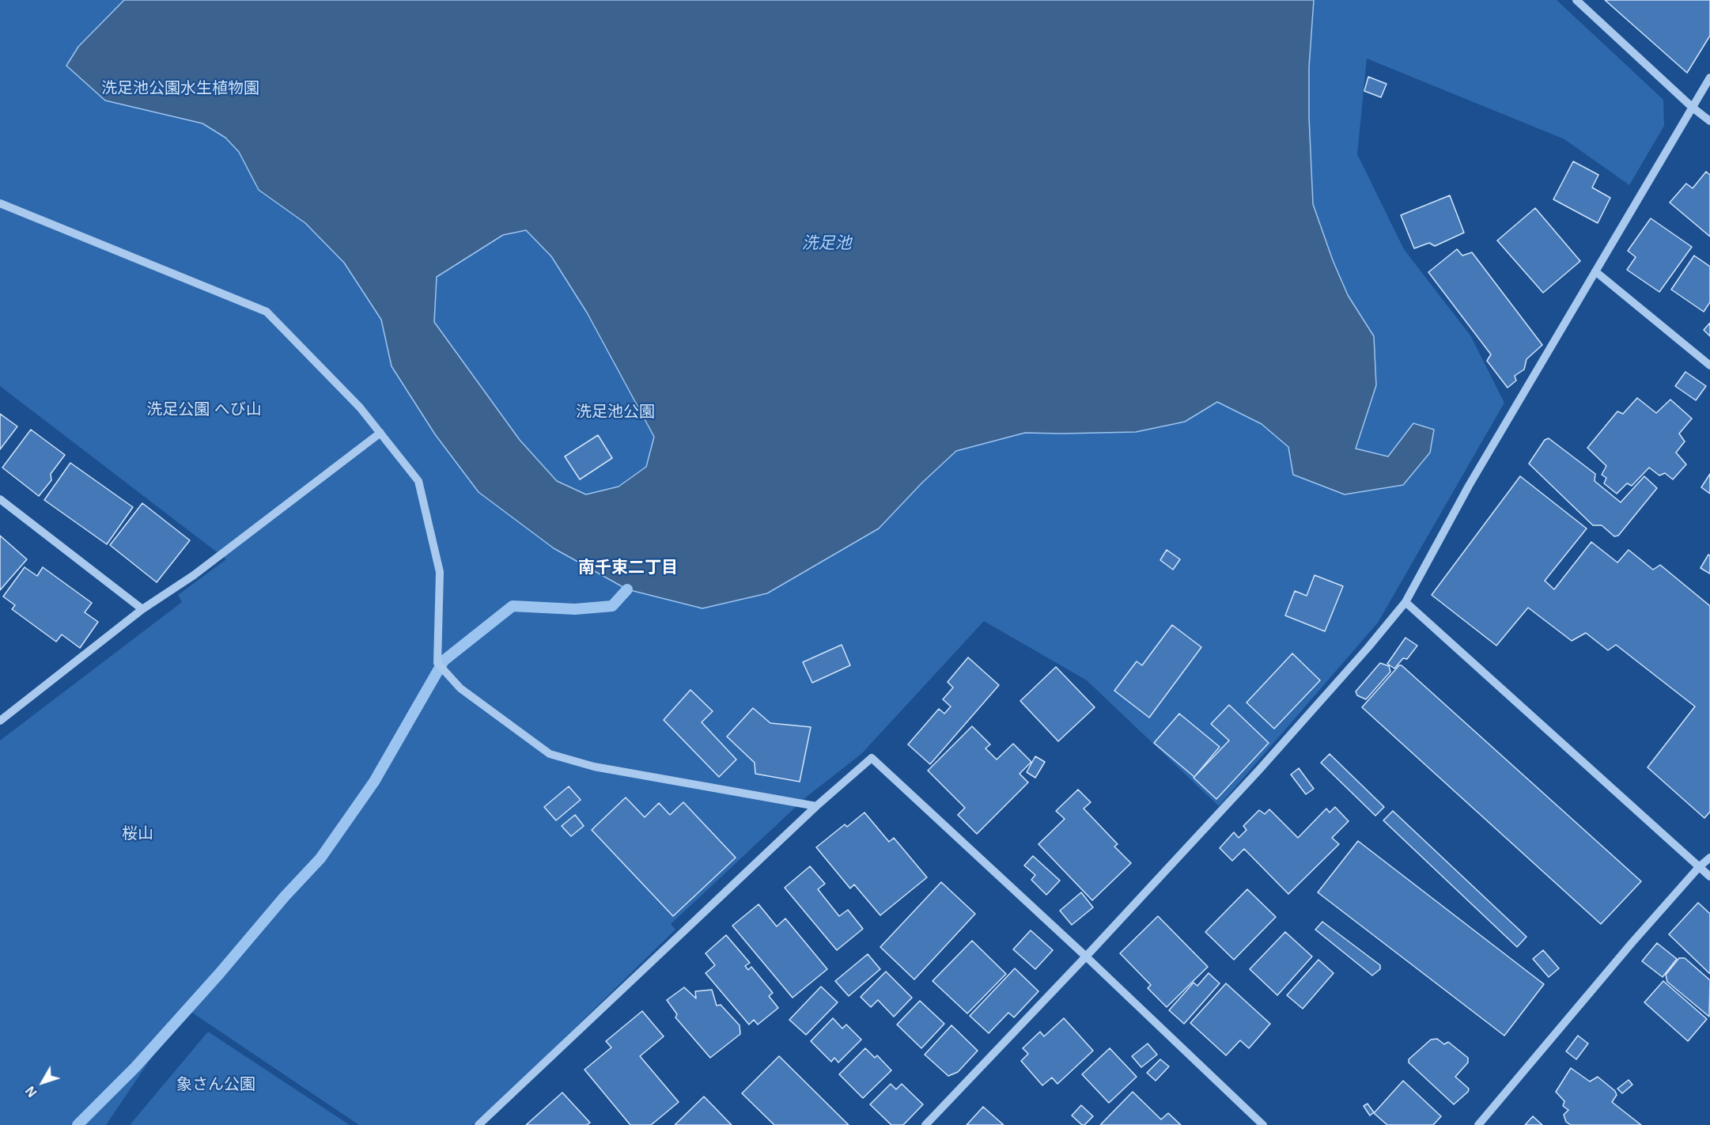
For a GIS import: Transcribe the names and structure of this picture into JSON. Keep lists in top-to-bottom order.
{
  "districts": ["南千束二丁目"],
  "water": ["洗足池"],
  "parks": [
    "洗足池公園水生植物園",
    "洗足公園 へび山",
    "洗足池公園",
    "桜山",
    "象さん公園"
  ],
  "north": "bottom left"
}
